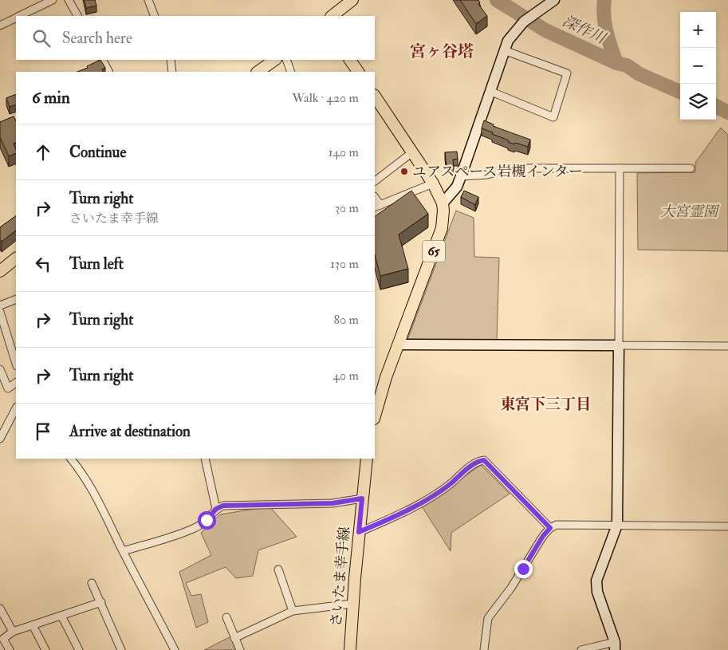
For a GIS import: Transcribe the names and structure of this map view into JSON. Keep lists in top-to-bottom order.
{
  "streets": {
    "main road": ["65", "さいたま幸手線"]
  },
  "districts": ["宮ヶ谷塔", "東宮下三丁目"],
  "water": ["深作川"],
  "parks": ["大宮霊園"],
  "places": ["ユアスペース岩槻インター"],
  "page": {
    "map_buttons": ["+", "−"],
    "search": "Search here",
    "heading": ["6 min", "Walk · 420 m"],
    "list": [
      ["Continue", "140 m"],
      ["Turn right", "さいたま幸手線", "30 m"],
      ["Turn left", "130 m"],
      ["Turn right", "80 m"],
      ["Turn right", "40 m"],
      "Arrive at destination"
    ]
  }
}
